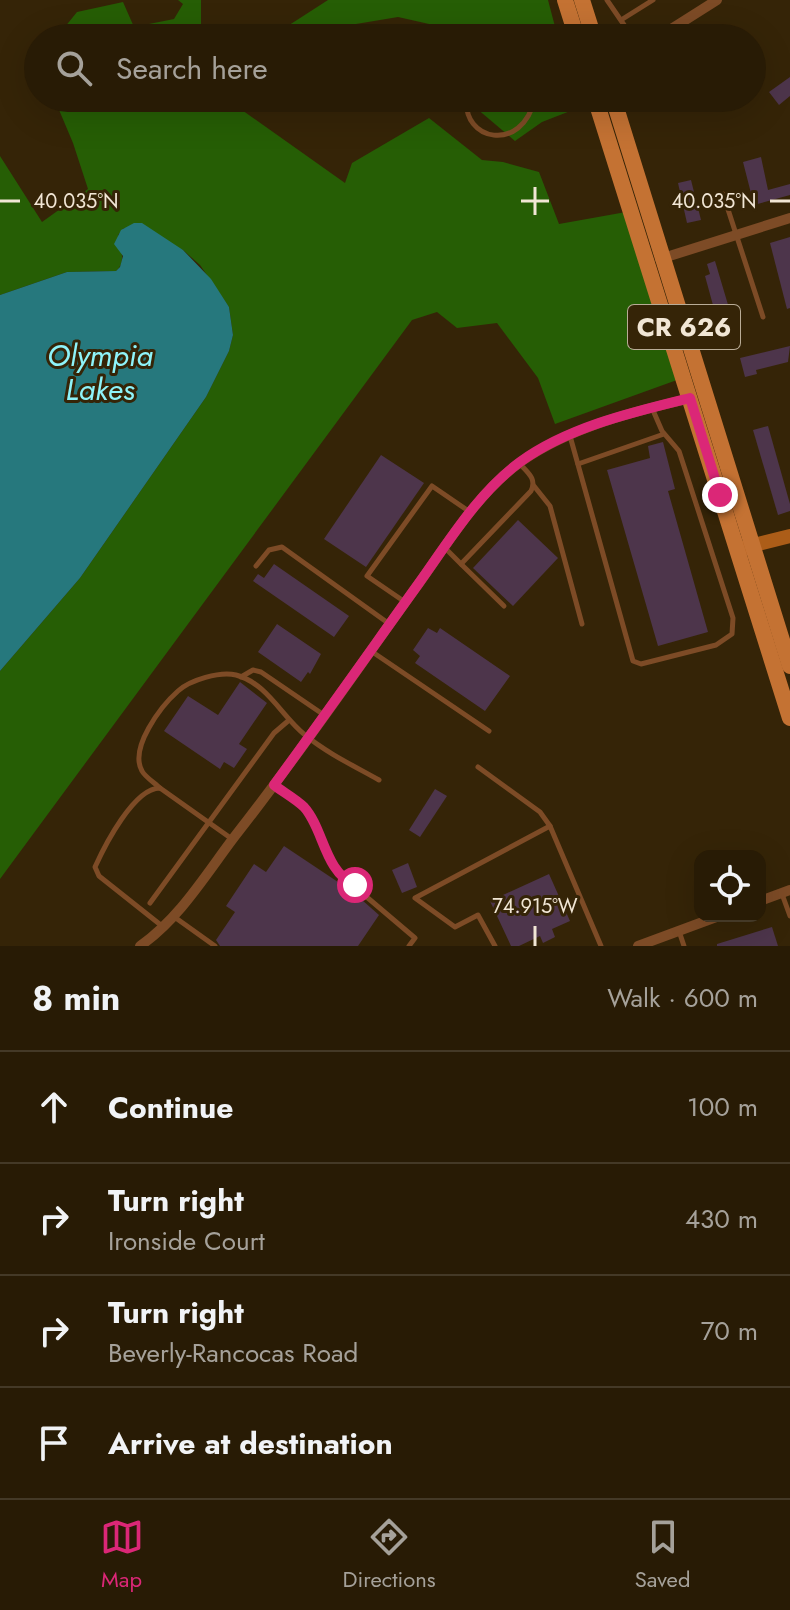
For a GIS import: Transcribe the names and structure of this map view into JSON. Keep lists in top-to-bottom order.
{
  "streets": {
    "main road": ["CR 626"]
  },
  "water": ["Olympia Lakes"],
  "page": {
    "search": "Search here",
    "heading": ["8 min", "Walk · 600 m"],
    "list": [
      ["Continue", "100 m"],
      ["Turn right", "Ironside Court", "430 m"],
      ["Turn right", "Beverly-Rancocas Road", "70 m"],
      "Arrive at destination"
    ],
    "nav": ["Map", "Directions", "Saved"]
  },
  "coordinates": ["40.035°N", "74.915°W"]
}
